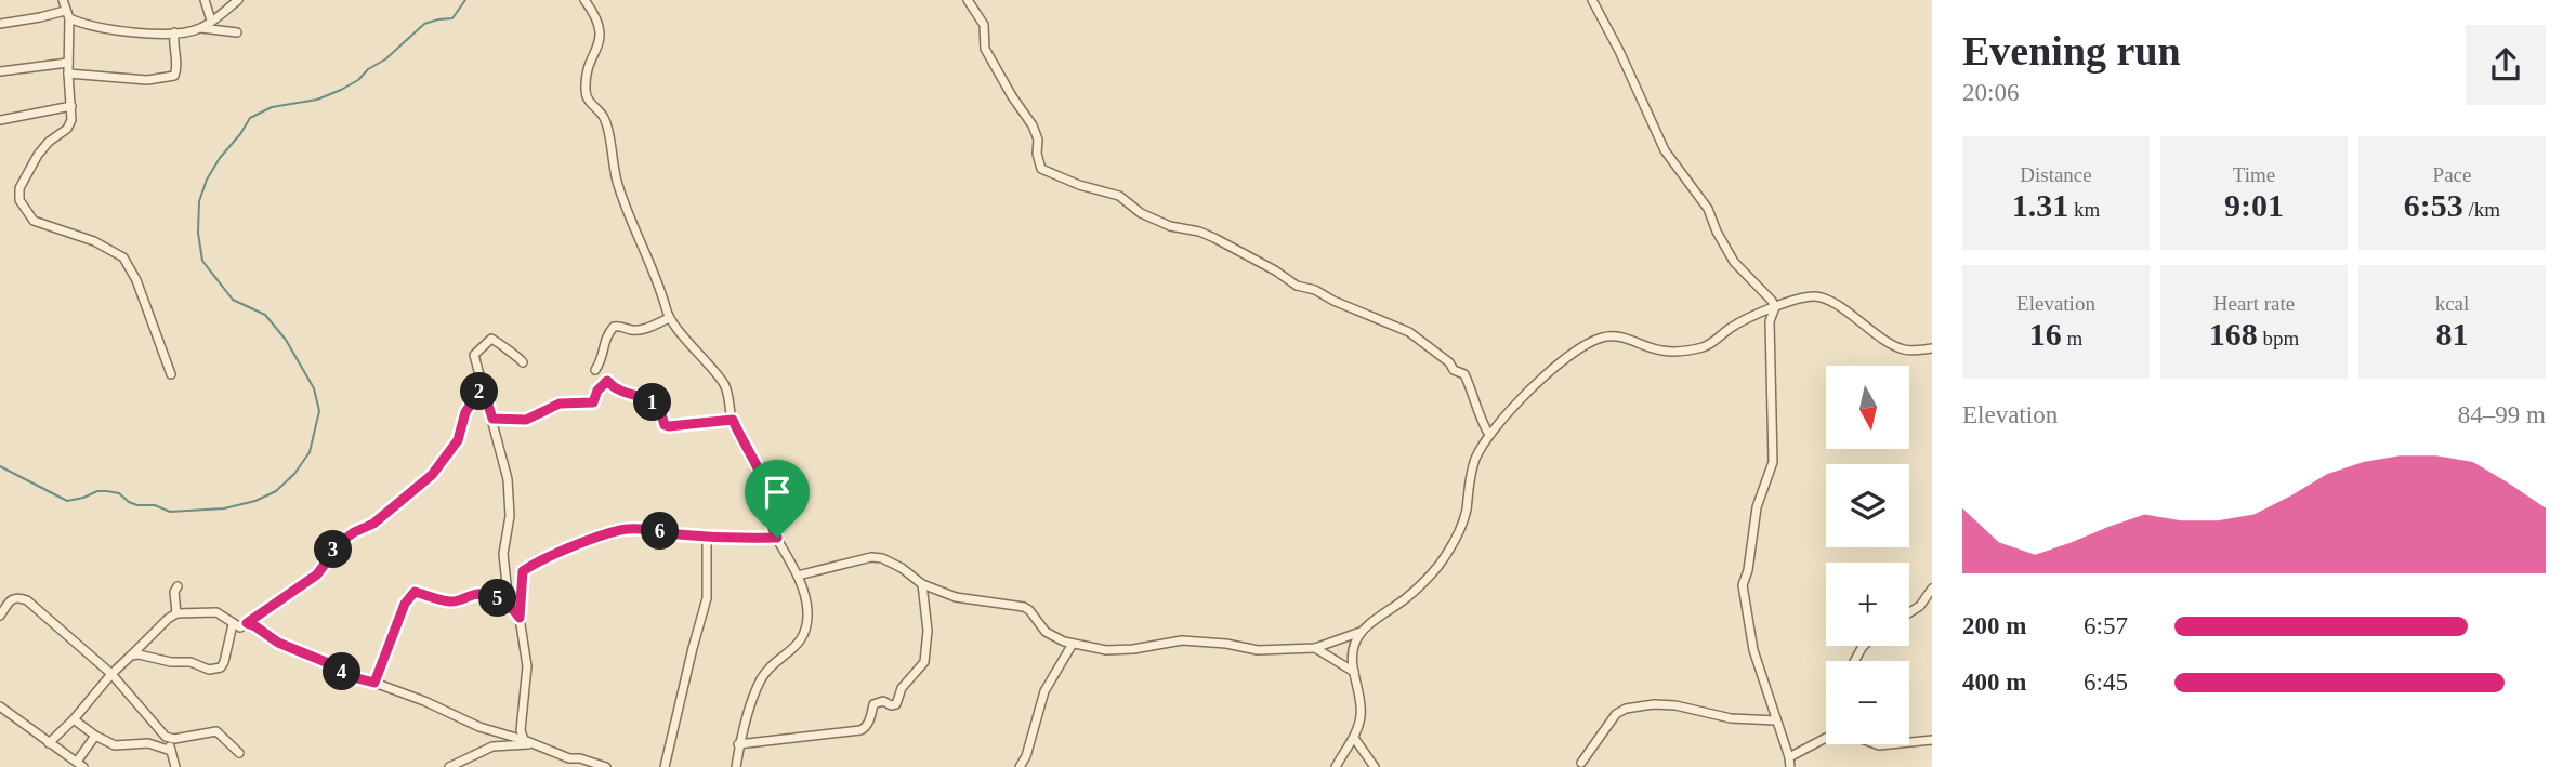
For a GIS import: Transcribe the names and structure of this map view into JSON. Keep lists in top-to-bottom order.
{
  "north": "bottom",
  "page": {
    "heading": ["Evening run", "20:06"],
    "stats": [
      ["Distance", "1.31 km"],
      ["Time", "9:01"],
      ["Pace", "6:53 /km"],
      ["Elevation", "16 m"],
      ["Heart rate", "168 bpm"],
      ["kcal", "81"]
    ],
    "map_buttons": ["+", "−"],
    "pins": [
      "2",
      "1",
      "6",
      "3",
      "5",
      "4"
    ],
    "chart": ["Elevation", "84–99 m"],
    "list": [
      {
        "name": "200 m",
        "note": "6:57"
      },
      {
        "name": "400 m",
        "note": "6:45"
      }
    ]
  }
}
